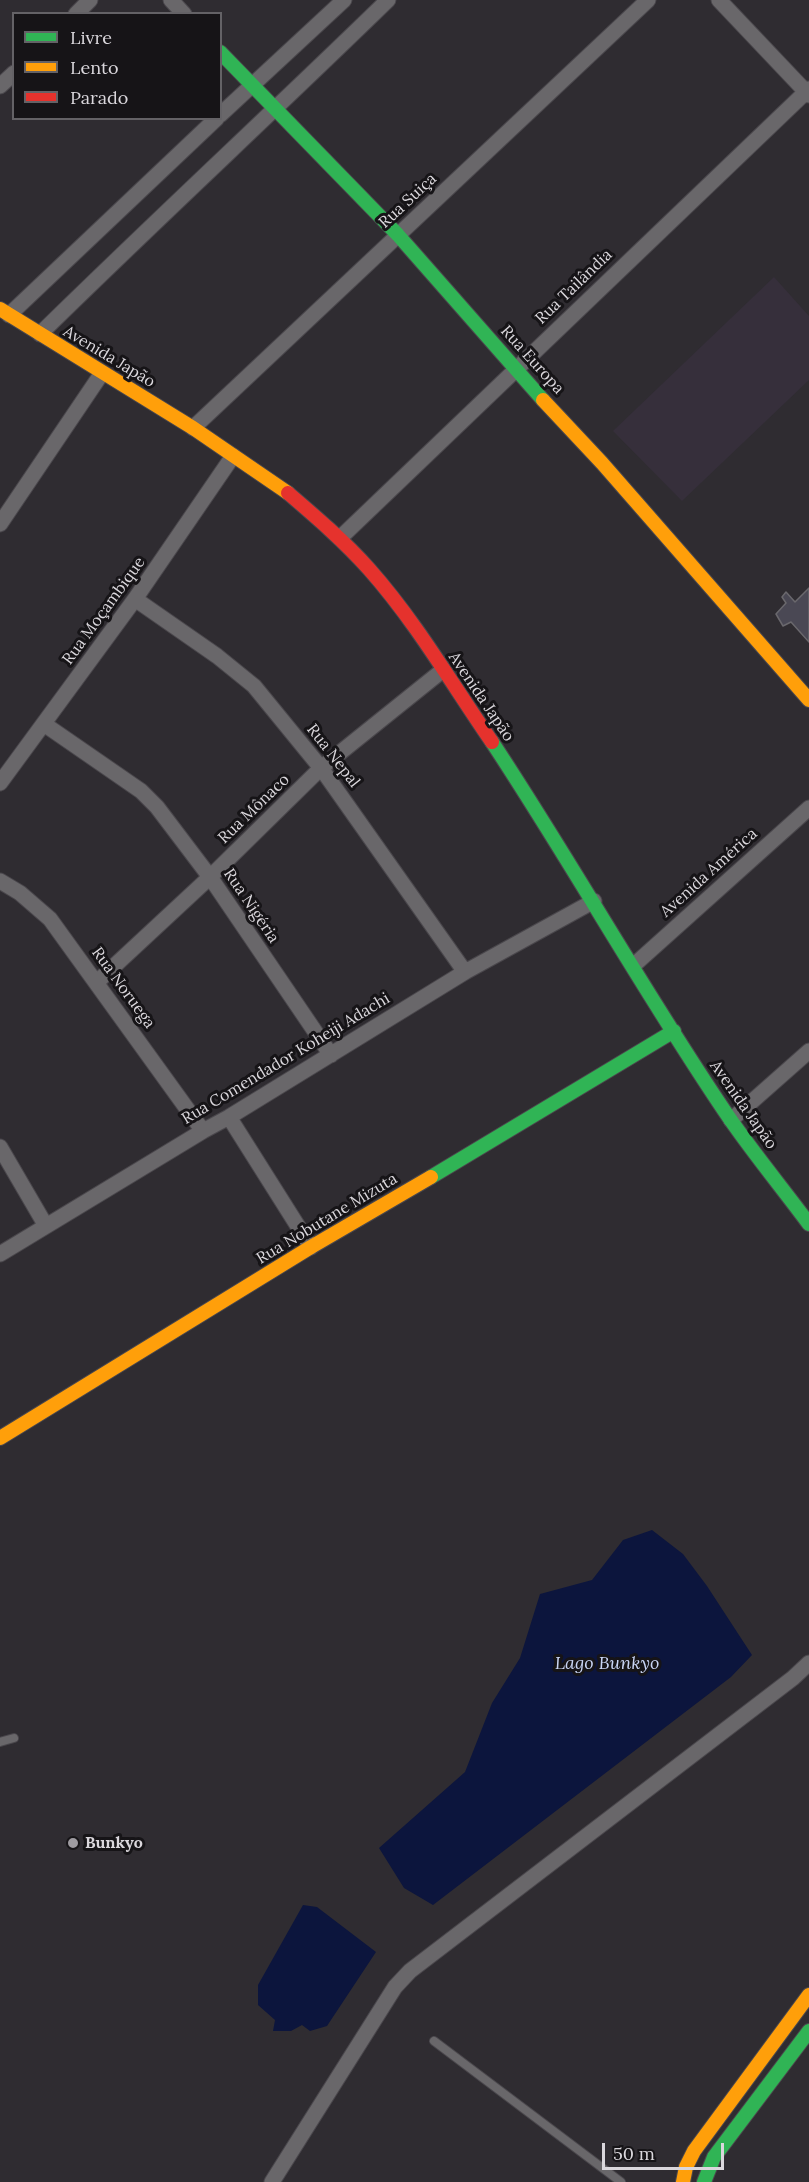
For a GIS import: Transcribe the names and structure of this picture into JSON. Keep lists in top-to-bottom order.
{
  "streets": {
    "street": [
      "Rua Suiça",
      "Rua Tailândia",
      "Avenida Japão",
      "Rua Europa",
      "Rua Moçambique",
      "Rua Nepal",
      "Rua Mônaco",
      "Avenida América",
      "Rua Nigéria",
      "Rua Noruega",
      "Rua Comendador Koheiji Adachi",
      "Rua Nobutane Mizuta"
    ]
  },
  "crossings": [
    ["Rua Suiça", "Avenida Japão"],
    ["Rua Suiça", "Rua Europa"],
    ["Rua Tailândia", "Avenida Japão"],
    ["Rua Tailândia", "Rua Europa"],
    ["Avenida Japão", "Rua Moçambique"],
    ["Avenida Japão", "Rua Mônaco"],
    ["Avenida Japão", "Avenida América"],
    ["Avenida Japão", "Rua Comendador Koheiji Adachi"],
    ["Avenida Japão", "Rua Nobutane Mizuta"],
    ["Rua Moçambique", "Rua Nepal"],
    ["Rua Moçambique", "Rua Nigéria"],
    ["Rua Nepal", "Rua Mônaco"],
    ["Rua Nepal", "Rua Comendador Koheiji Adachi"],
    ["Rua Mônaco", "Rua Nigéria"],
    ["Rua Mônaco", "Rua Noruega"],
    ["Rua Nigéria", "Rua Comendador Koheiji Adachi"],
    ["Rua Noruega", "Rua Comendador Koheiji Adachi"]
  ],
  "water": ["Lago Bunkyo"],
  "places": ["Bunkyo"],
  "legend": ["Livre", "Lento", "Parado"],
  "scale_bar": "50 m"
}
